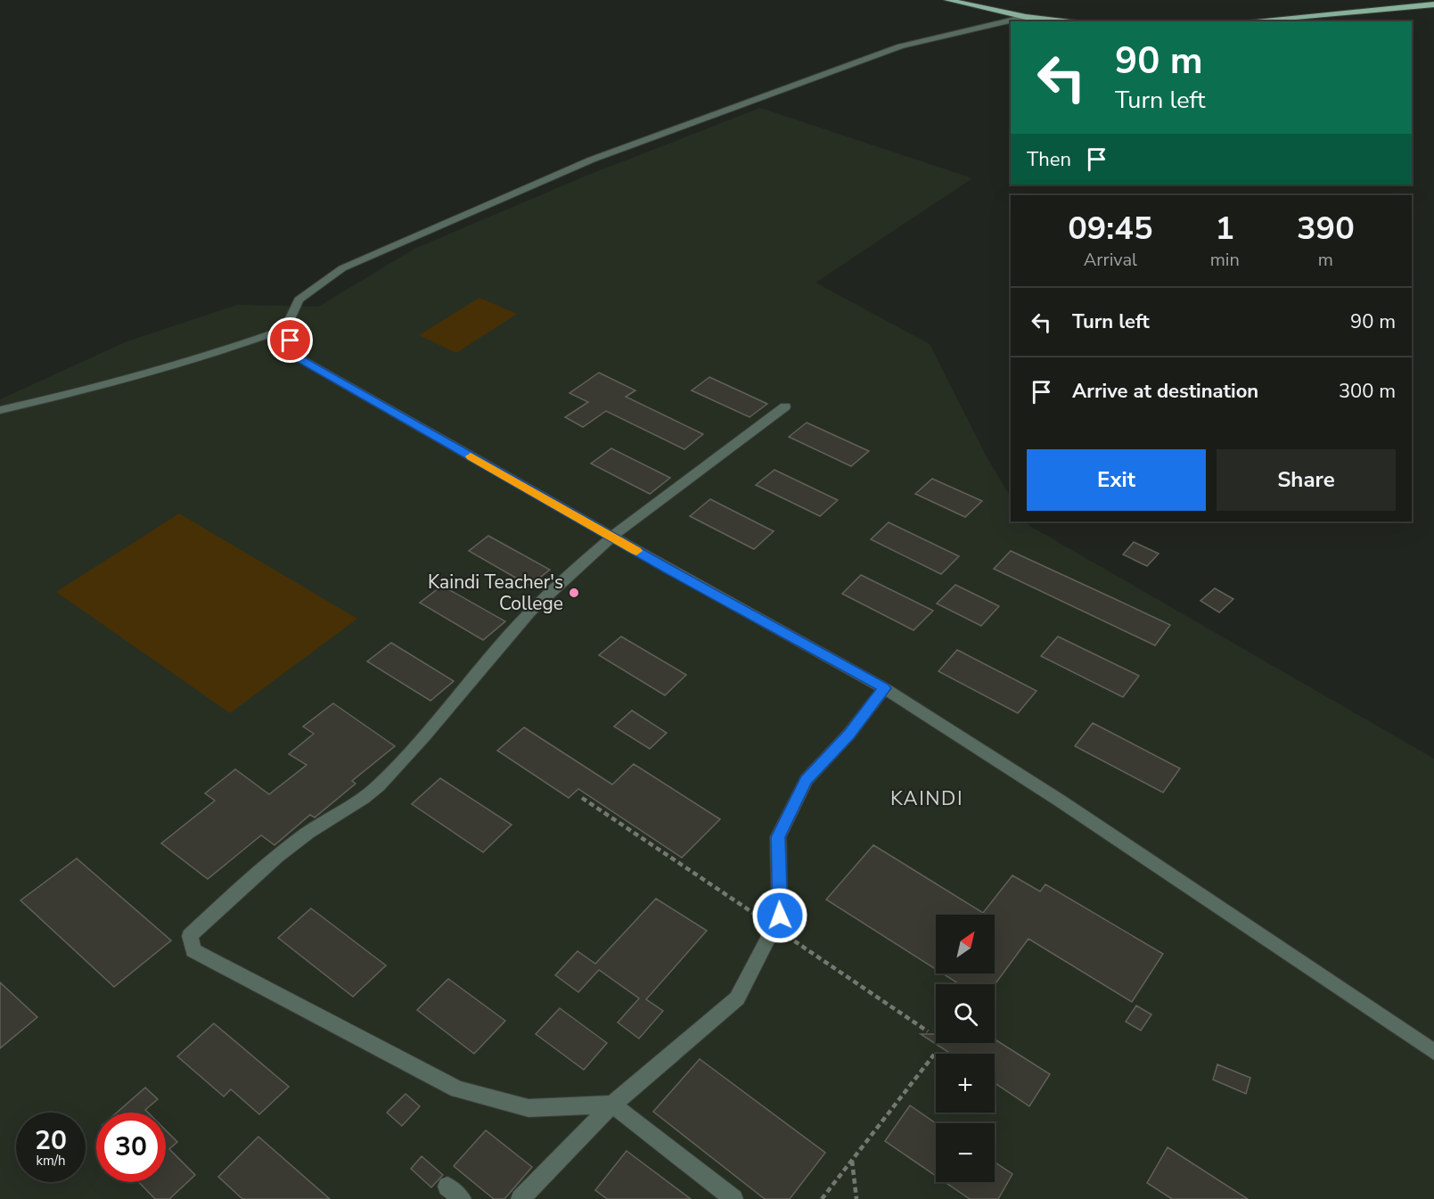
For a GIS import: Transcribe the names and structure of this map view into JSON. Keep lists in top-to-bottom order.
{
  "districts": ["KAINDI"],
  "places": ["Kaindi Teacher's College"],
  "north": "top right",
  "page": {
    "turn": ["90 m", "Turn left"],
    "then": "Then",
    "eta": [
      "09:45",
      "Arrival",
      "1",
      "min",
      "390",
      "m"
    ],
    "list": [
      {
        "name": "Turn left",
        "value": "90 m"
      },
      {
        "name": "Arrive at destination",
        "value": "300 m"
      }
    ],
    "buttons": ["Exit", "Share"],
    "map_buttons": ["+", "−"],
    "speed": "20 km/h",
    "limit": "30"
  }
}
